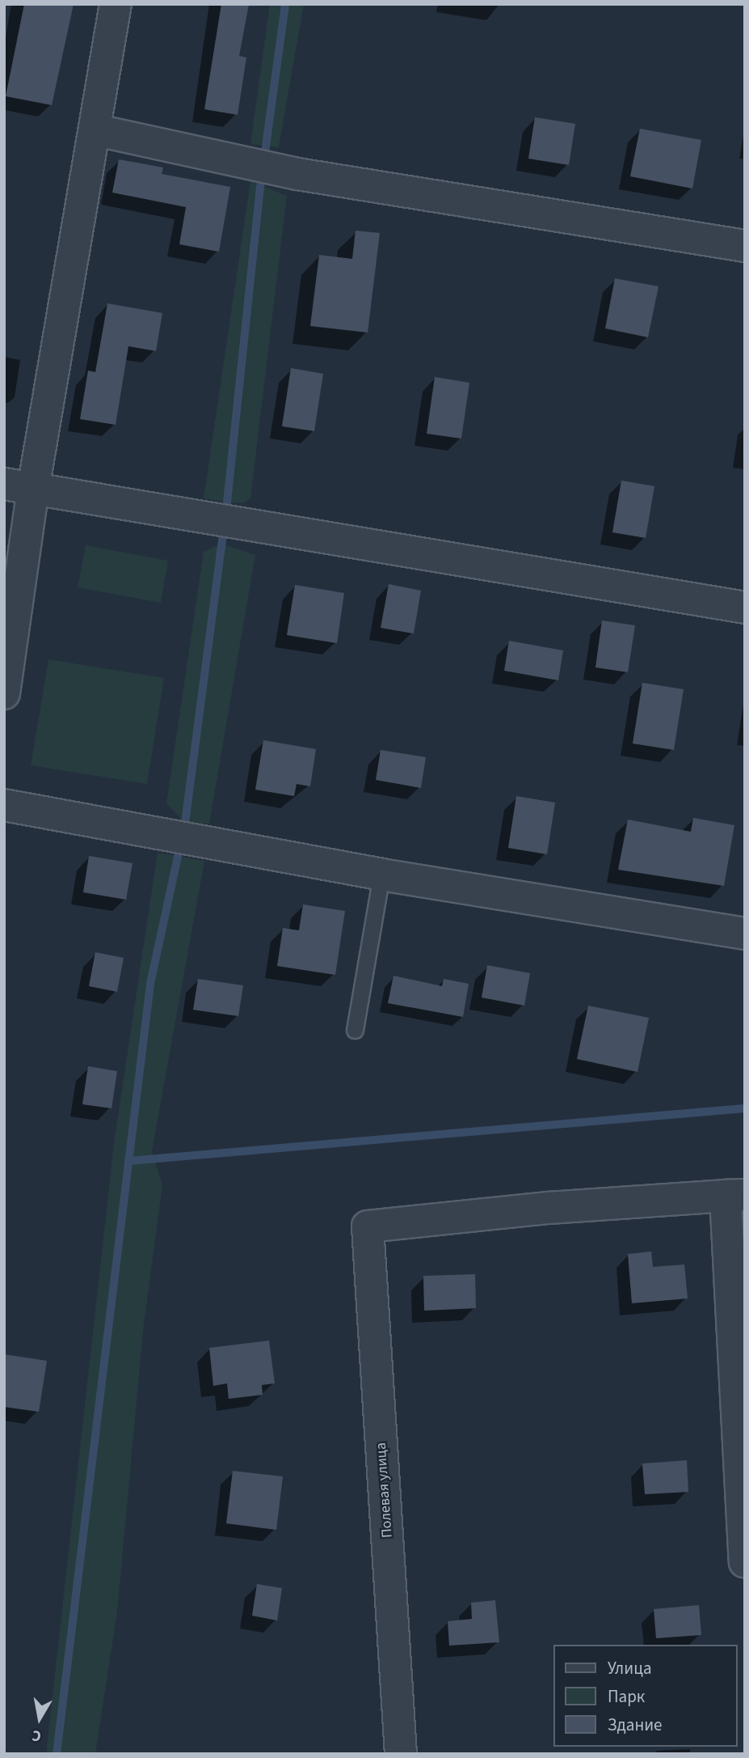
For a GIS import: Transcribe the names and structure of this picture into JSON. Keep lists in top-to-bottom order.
{
  "streets": {
    "street": ["Полевая улица"]
  },
  "legend": ["Улица", "Парк", "Здание"],
  "north": "bottom"
}
